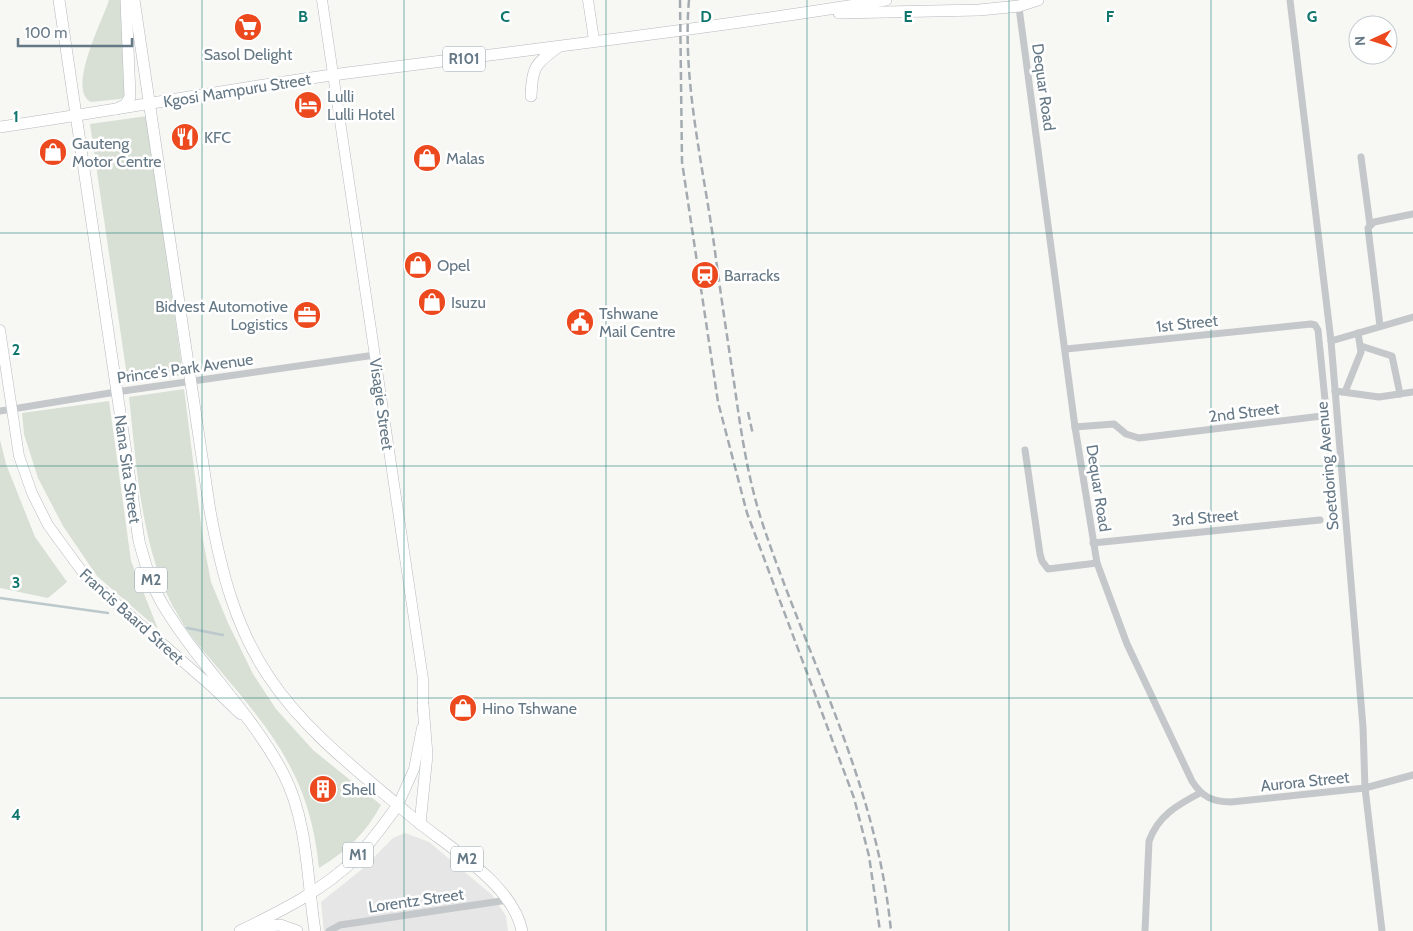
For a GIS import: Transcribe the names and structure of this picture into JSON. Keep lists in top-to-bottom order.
{
  "streets": {
    "main road": [
      "R101",
      "Kgosi Mampuru Street",
      "Nana Sita Street",
      "M2",
      "M1"
    ],
    "street": [
      "Dequar Road",
      "1st Street",
      "Prince's Park Avenue",
      "Visagie Street",
      "2nd Street",
      "Soetdoring Avenue",
      "3rd Street",
      "Francis Baard Street",
      "Aurora Street",
      "Lorentz Street"
    ]
  },
  "crossings": [
    ["R101", "Kgosi Mampuru Street"],
    ["Dequar Road", "1st Street"],
    ["Dequar Road", "2nd Street"],
    ["Dequar Road", "3rd Street"],
    ["Dequar Road", "Aurora Street"],
    ["Kgosi Mampuru Street", "Visagie Street"],
    ["Kgosi Mampuru Street", "Nana Sita Street"],
    ["Kgosi Mampuru Street", "M2"],
    ["1st Street", "2nd Street"],
    ["Prince's Park Avenue", "Visagie Street"],
    ["Prince's Park Avenue", "Nana Sita Street"],
    ["Prince's Park Avenue", "M2"],
    ["Prince's Park Avenue", "Francis Baard Street"],
    ["Visagie Street", "M2"],
    ["Visagie Street", "M1"],
    ["Soetdoring Avenue", "Aurora Street"],
    ["Nana Sita Street", "M2"],
    ["Nana Sita Street", "Francis Baard Street"],
    ["Nana Sita Street", "M1"],
    ["M2", "M1"],
    ["M2", "Lorentz Street"]
  ],
  "places": {
    "supermarket": ["Sasol Delight"],
    "hotel": ["Lulli Lulli Hotel"],
    "restaurant": ["KFC"],
    "shop": [
      "Gauteng Motor Centre",
      "Malas",
      "Opel",
      "Isuzu",
      "Hino Tshwane"
    ],
    "station": ["Barracks"],
    "office": ["Bidvest Automotive Logistics"],
    "public building": ["Tshwane Mail Centre"],
    "building": ["Shell"]
  },
  "scale_bar": "100 m",
  "north": "left",
  "grid": {
    "columns": [
      "B",
      "C",
      "D",
      "E",
      "F",
      "G"
    ],
    "rows": [
      "1",
      "2",
      "3",
      "4"
    ]
  }
}
